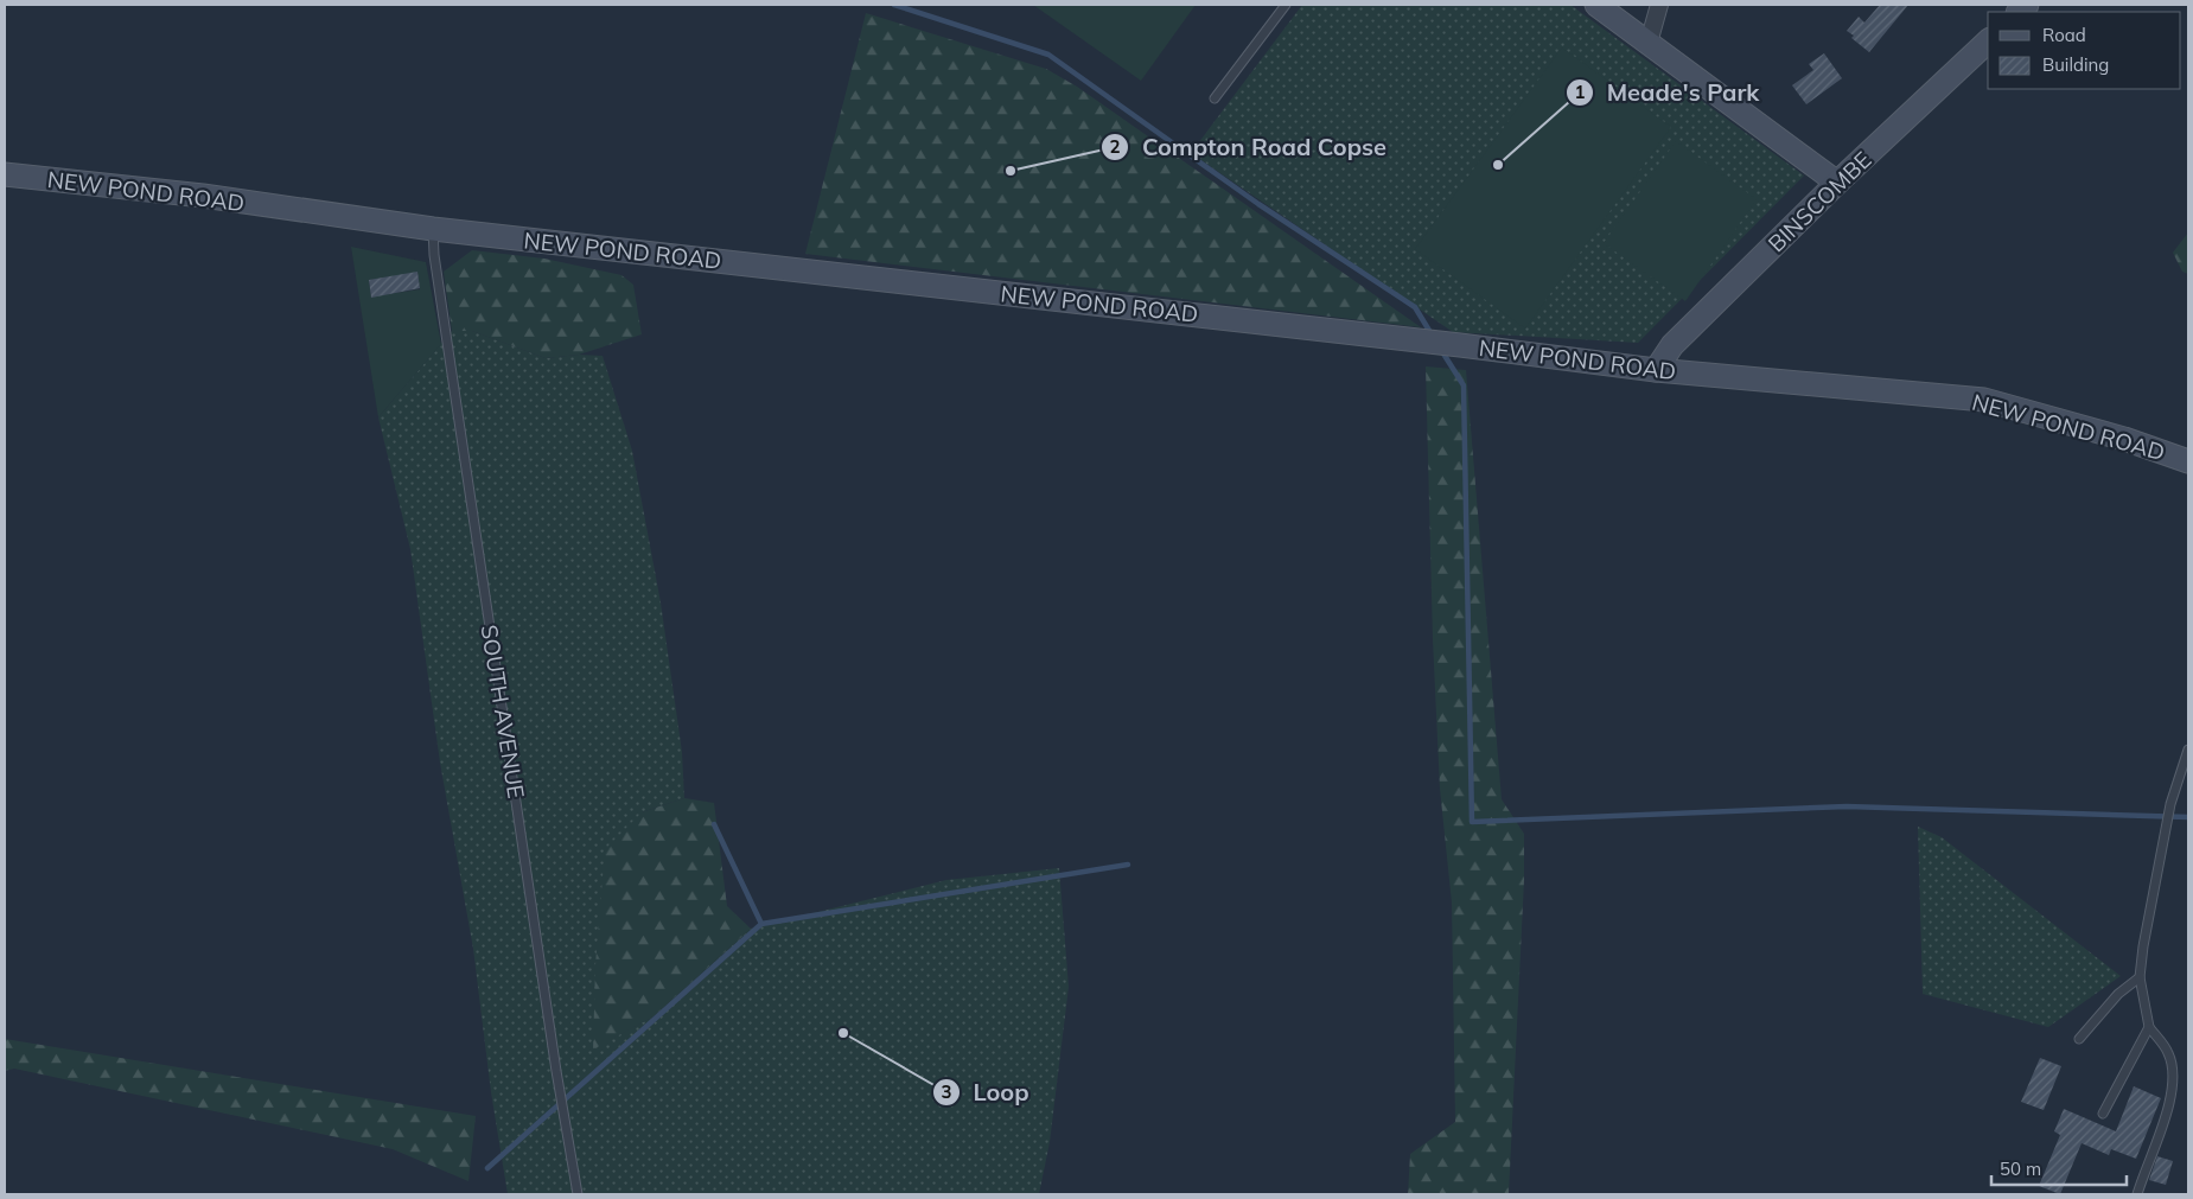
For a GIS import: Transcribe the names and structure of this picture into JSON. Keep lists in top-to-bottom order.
{
  "streets": {
    "main road": ["NEW POND ROAD", "BINSCOMBE"],
    "lane": ["SOUTH AVENUE"]
  },
  "crossings": [
    ["NEW POND ROAD", "BINSCOMBE"],
    ["NEW POND ROAD", "SOUTH AVENUE"]
  ],
  "places": ["Meade's Park", "Compton Road Copse", "Loop"],
  "legend": ["Road", "Building"],
  "scale_bar": "50 m"
}
